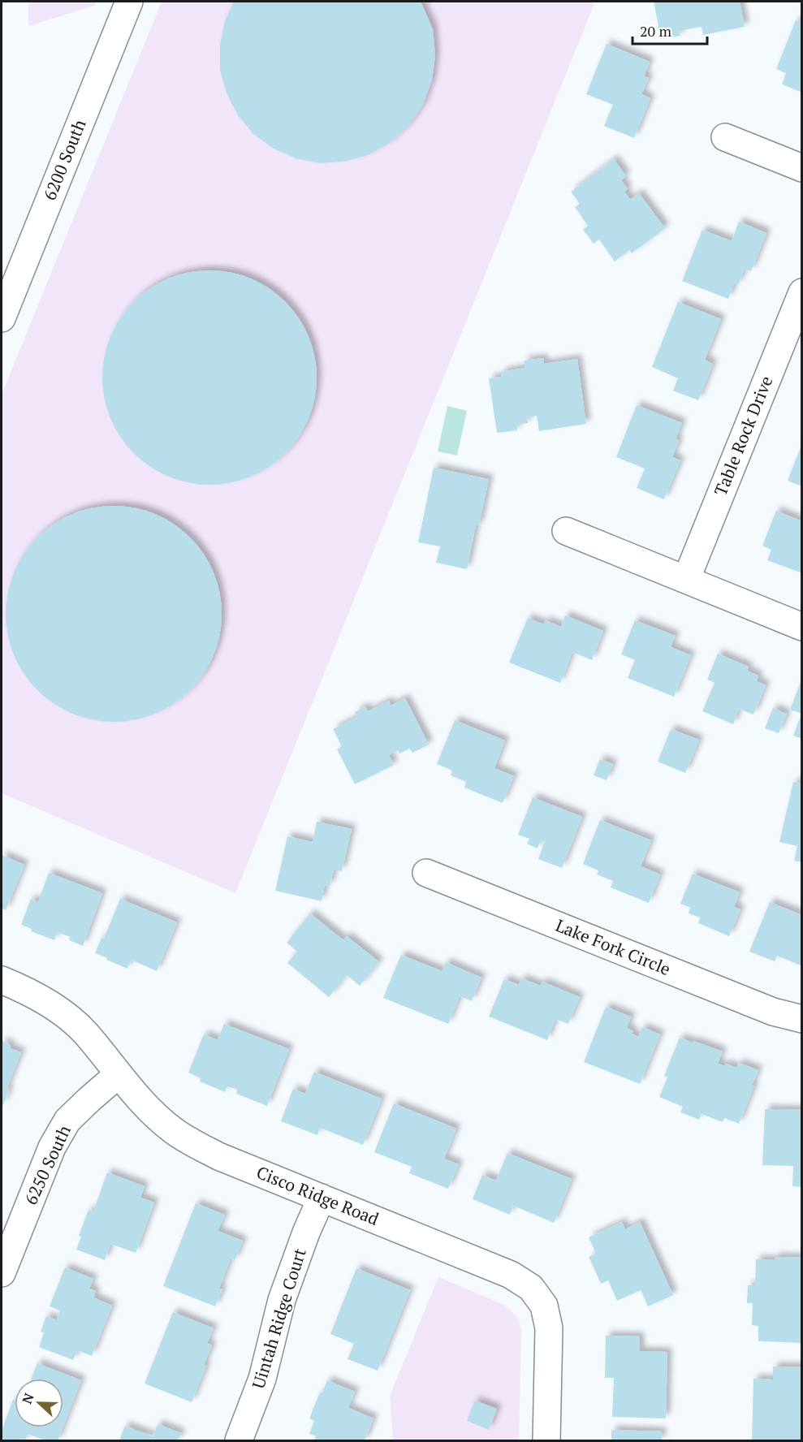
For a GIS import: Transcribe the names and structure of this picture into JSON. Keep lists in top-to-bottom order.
{
  "streets": {
    "street": [
      "6200 South",
      "Table Rock Drive",
      "Lake Fork Circle",
      "6250 South",
      "Cisco Ridge Road",
      "Uintah Ridge Court"
    ]
  },
  "crossings": [
    ["6250 South", "Cisco Ridge Road"],
    ["Cisco Ridge Road", "Uintah Ridge Court"]
  ],
  "scale_bar": "20 m",
  "north": "left"
}
